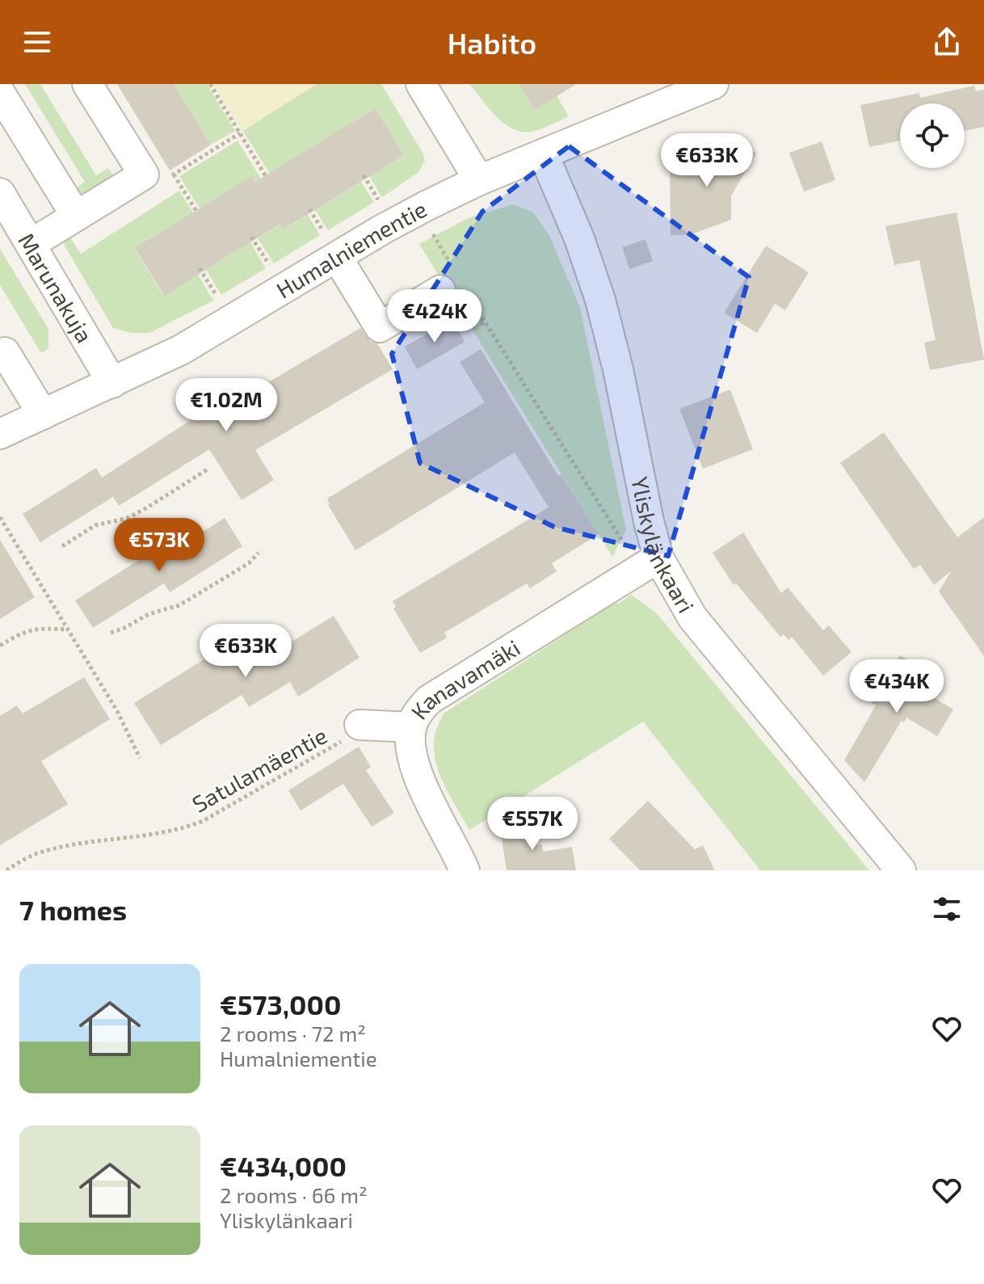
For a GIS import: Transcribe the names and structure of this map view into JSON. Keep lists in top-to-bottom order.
{
  "streets": {
    "street": [
      "Humalniementie",
      "Marunakuja",
      "Yliskylänkaari",
      "Kanavamäki"
    ],
    "path": ["Satulamäentie"]
  },
  "crossings": [
    ["Humalniementie", "Marunakuja"],
    ["Humalniementie", "Yliskylänkaari"],
    ["Yliskylänkaari", "Kanavamäki"]
  ],
  "page": {
    "header": "Habito",
    "price": [
      "€633K",
      "€424K",
      "€1.02M",
      "€573K",
      "€633K",
      "€434K",
      "€557K"
    ],
    "heading": "7 homes",
    "list": [
      {
        "name": "€573,000",
        "note": "2 rooms · 72 m² · Humalniementie"
      },
      {
        "name": "€434,000",
        "note": "2 rooms · 66 m² · Yliskylänkaari"
      }
    ]
  }
}
